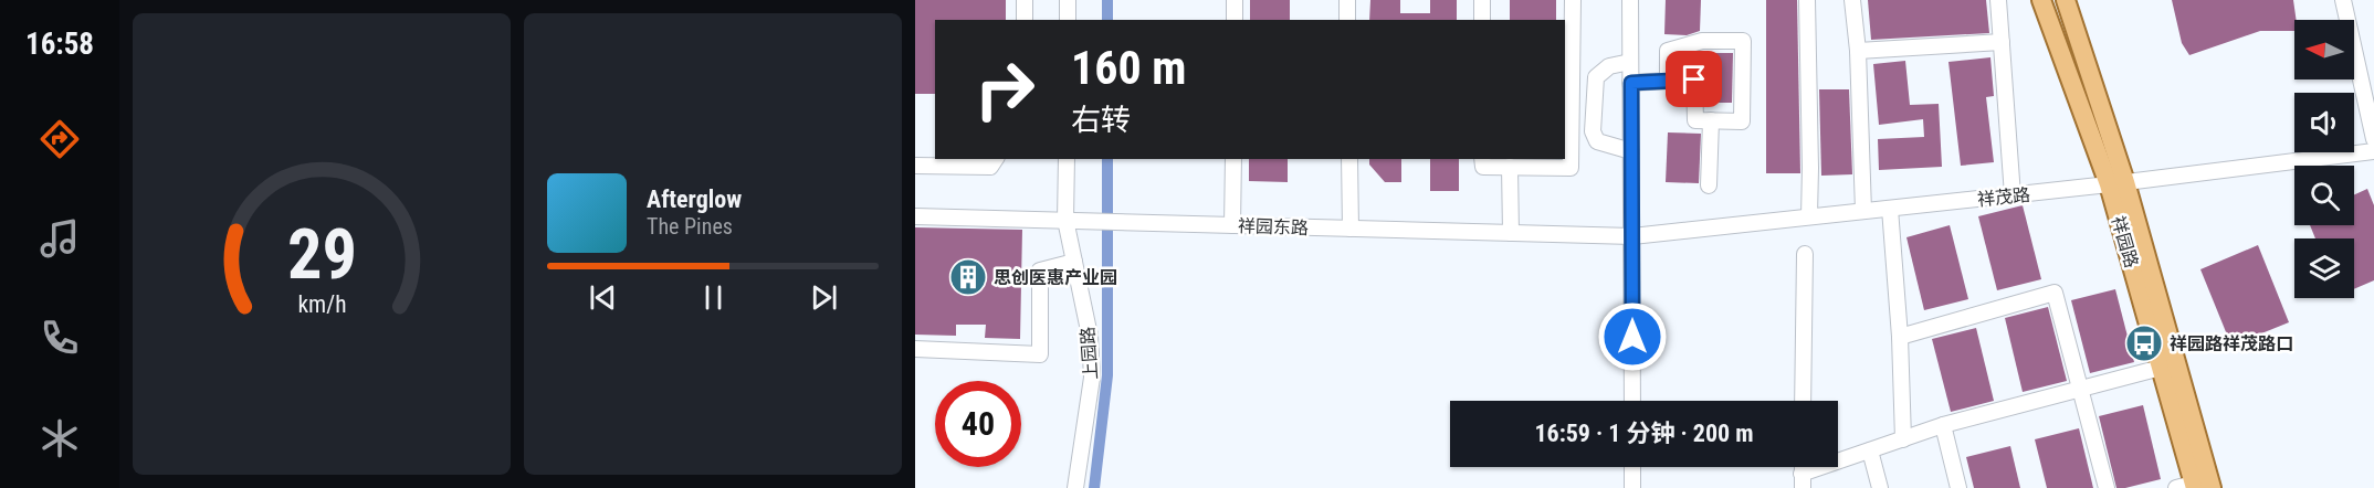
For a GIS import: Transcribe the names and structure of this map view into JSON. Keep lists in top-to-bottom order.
{
  "streets": {
    "main road": ["祥园路"],
    "street": ["祥茂路", "祥园东路", "上园路"]
  },
  "crossings": [
    ["祥茂路", "祥园东路"],
    ["祥茂路", "祥园路"],
    ["祥园东路", "上园路"]
  ],
  "places": {
    "building": ["思创医惠产业园"],
    "bus stop": ["祥园路祥茂路口"]
  },
  "north": "left",
  "page": {
    "tabs": "16:58",
    "turn": ["160 m", "右转"],
    "song": ["Afterglow", "The Pines"],
    "limit": "40",
    "trip": "16:59 · 1 分钟 · 200 m",
    "gauge": ["29", "km/h"]
  }
}
